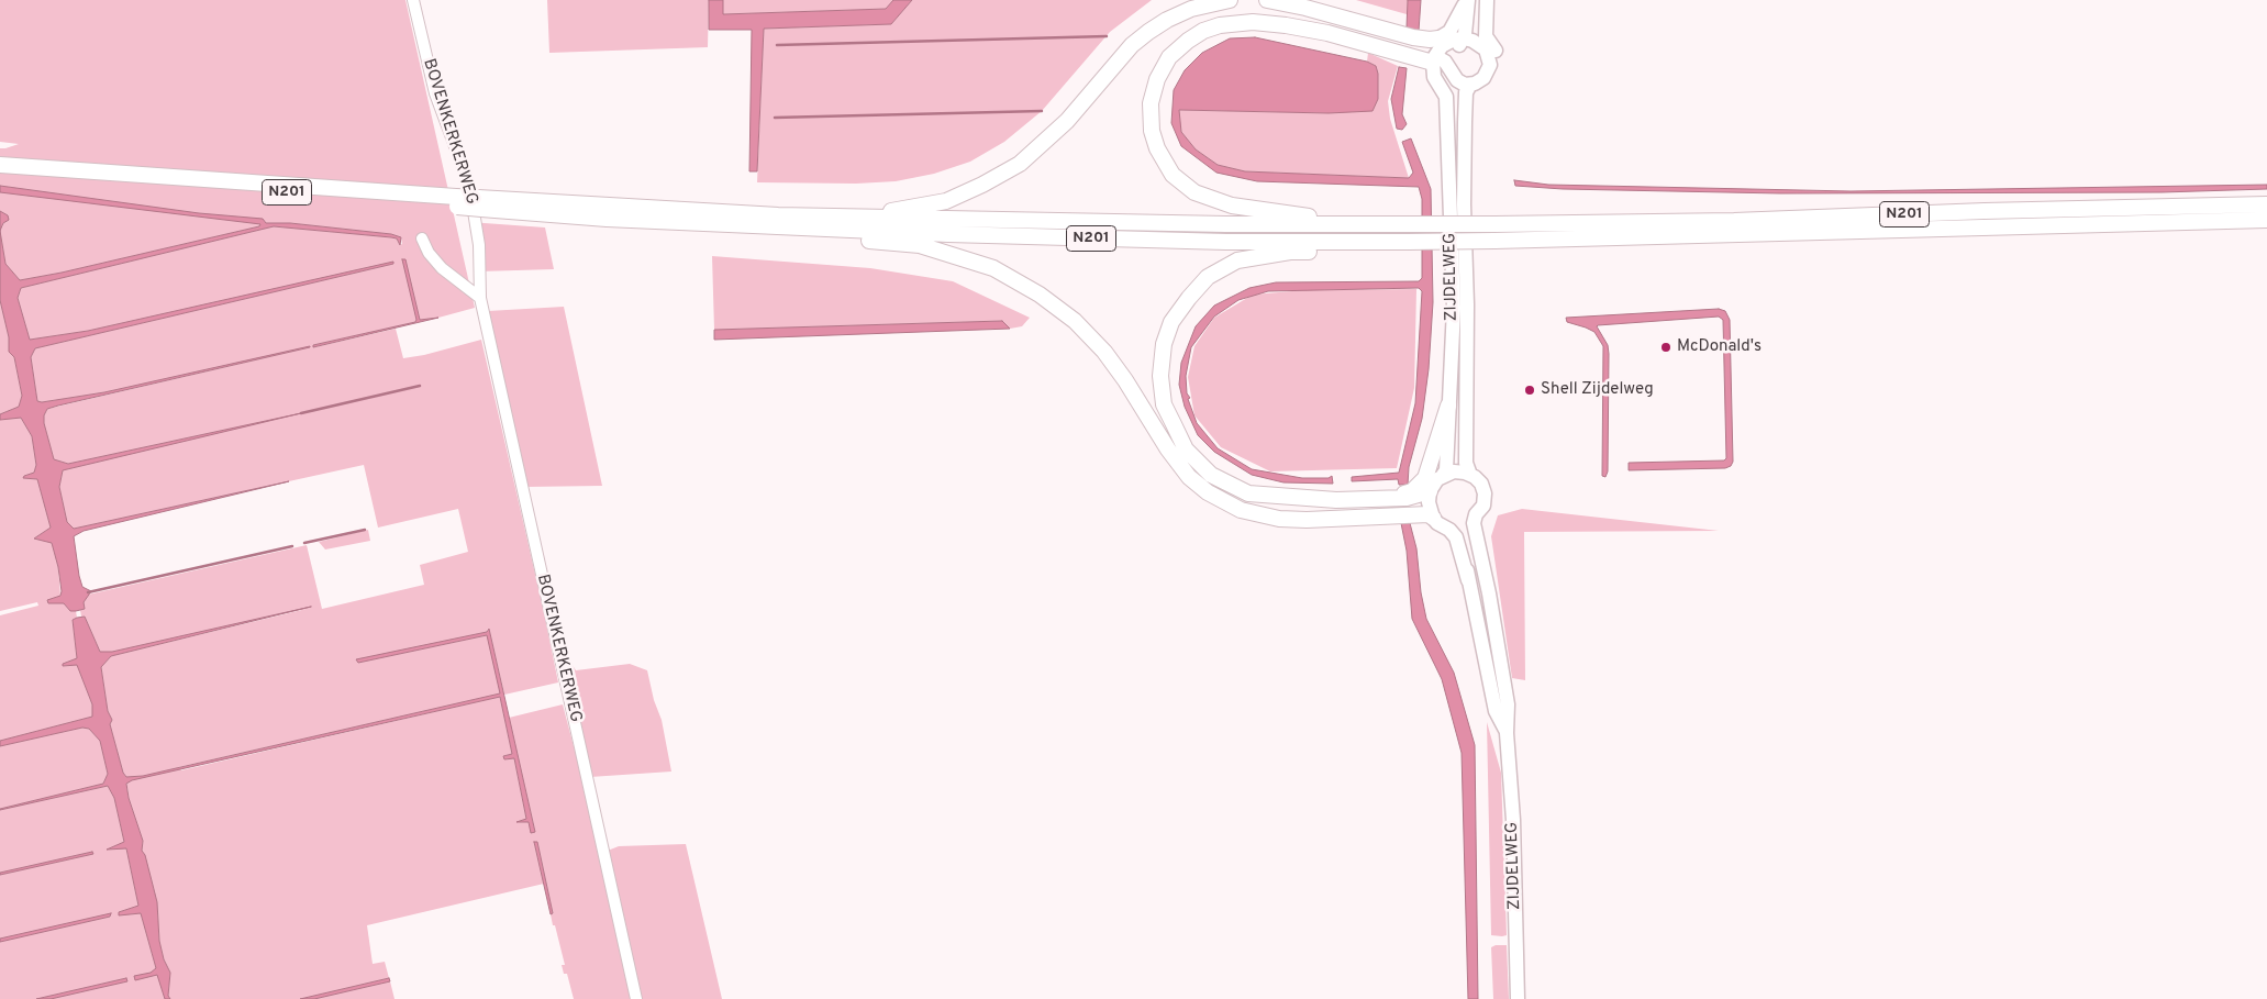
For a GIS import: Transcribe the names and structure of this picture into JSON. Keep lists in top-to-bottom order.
{
  "streets": {
    "highway": ["N201"],
    "main road": ["ZIJDELWEG"],
    "street": ["BOVENKERKERWEG"]
  },
  "crossings": [
    ["N201", "ZIJDELWEG"]
  ],
  "places": ["McDonald's", "Shell Zijdelweg"]
}
